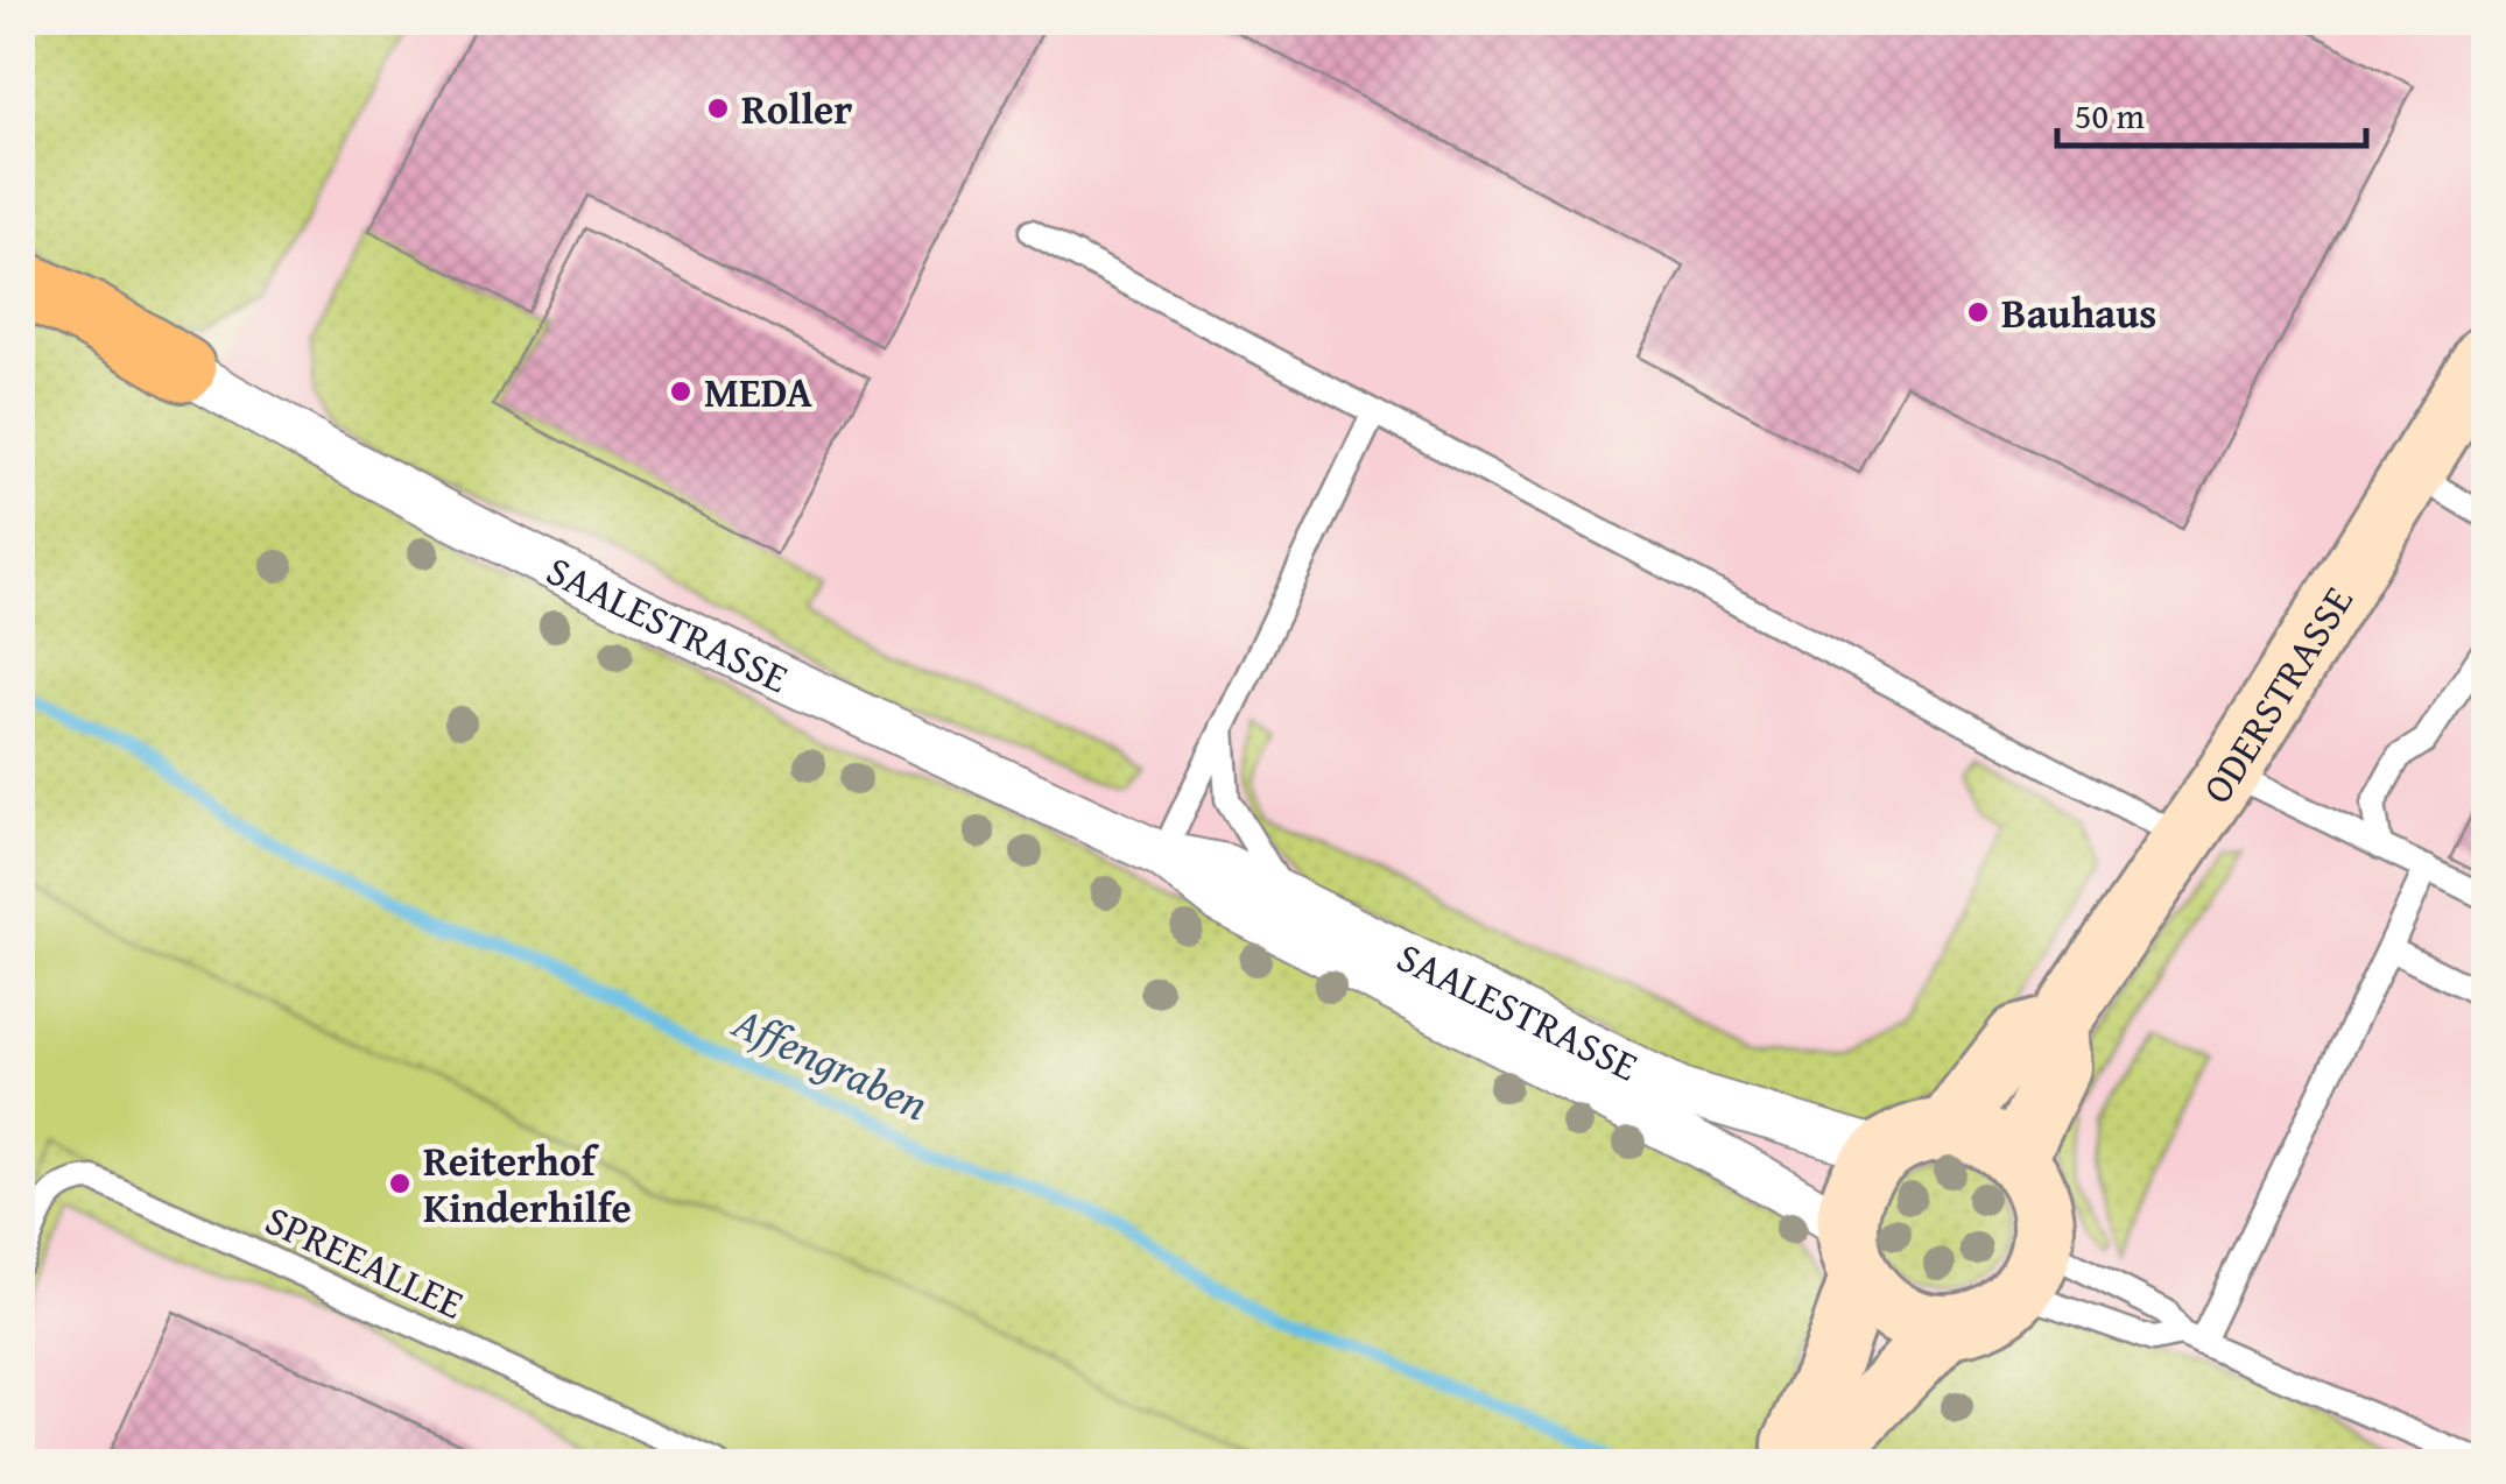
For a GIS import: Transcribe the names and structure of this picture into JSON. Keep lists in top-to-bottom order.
{
  "streets": {
    "street": ["SAALESTRASSE", "ODERSTRASSE"],
    "lane": ["SPREEALLEE"]
  },
  "crossings": [
    ["SAALESTRASSE", "ODERSTRASSE"]
  ],
  "water": ["Affengraben"],
  "places": [
    "Roller",
    "Bauhaus",
    "MEDA",
    "Reiterhof Kinderhilfe"
  ],
  "scale_bar": "50 m"
}
